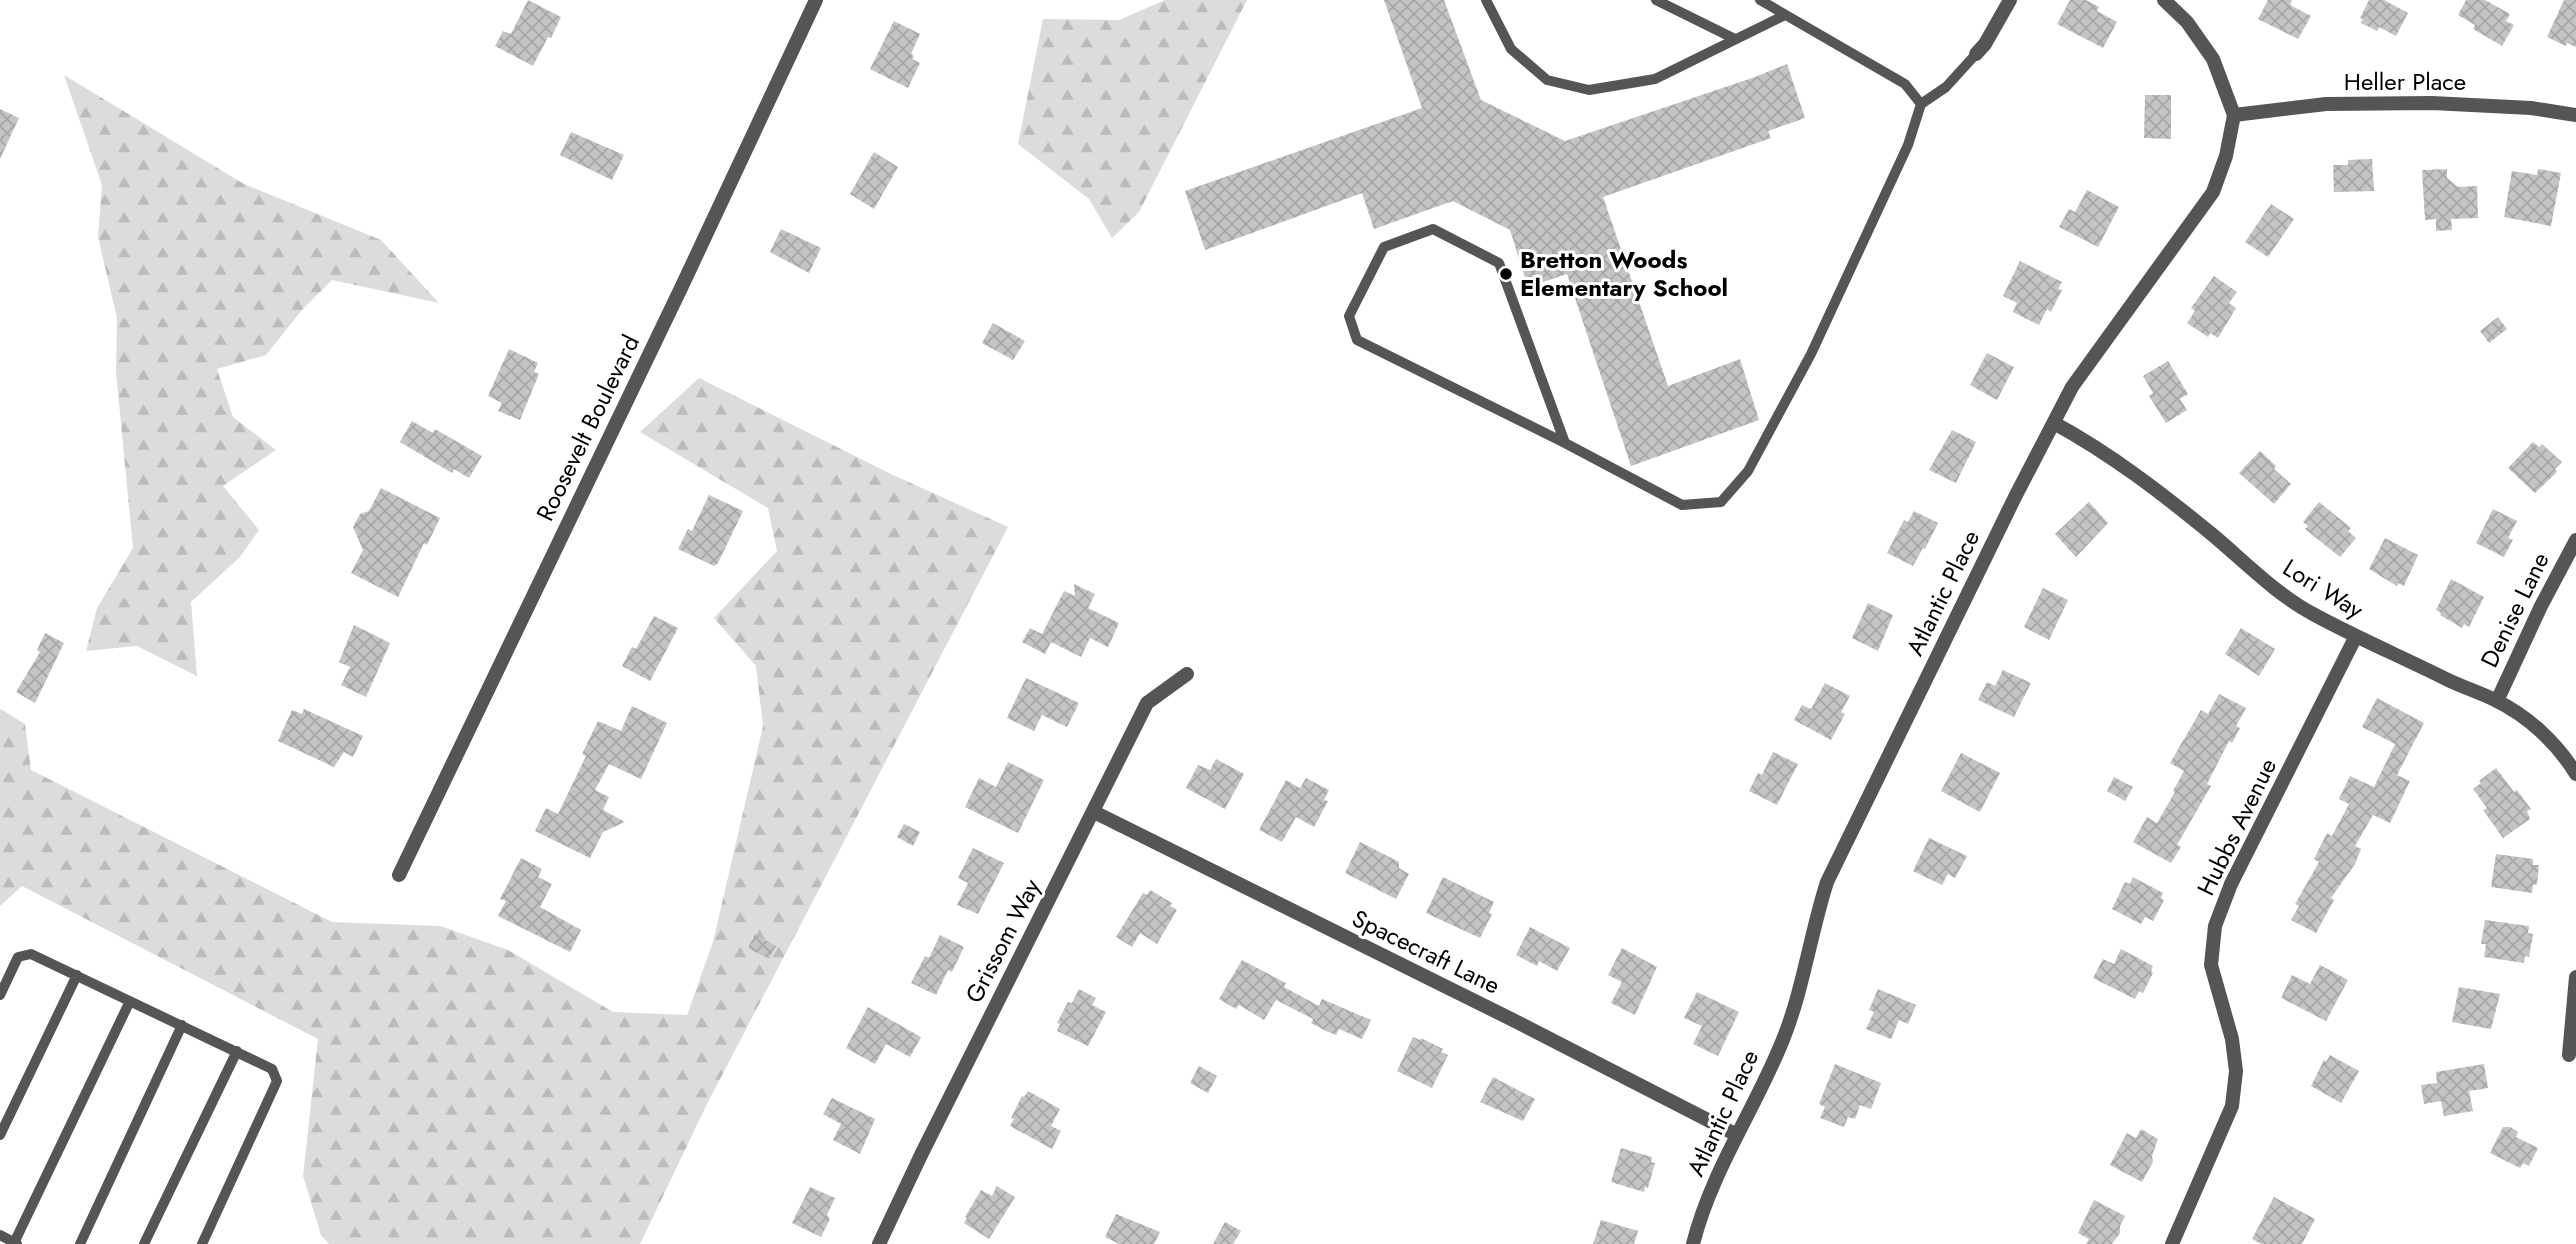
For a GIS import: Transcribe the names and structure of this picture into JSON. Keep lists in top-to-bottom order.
{
  "streets": {
    "street": [
      "Heller Place",
      "Roosevelt Boulevard",
      "Lori Way",
      "Atlantic Place",
      "Denise Lane",
      "Hubbs Avenue",
      "Grissom Way",
      "Spacecraft Lane"
    ]
  },
  "crossings": [
    ["Heller Place", "Atlantic Place"],
    ["Lori Way", "Atlantic Place"],
    ["Lori Way", "Denise Lane"],
    ["Lori Way", "Hubbs Avenue"],
    ["Atlantic Place", "Spacecraft Lane"],
    ["Grissom Way", "Spacecraft Lane"]
  ],
  "places": ["Bretton Woods Elementary School"]
}
